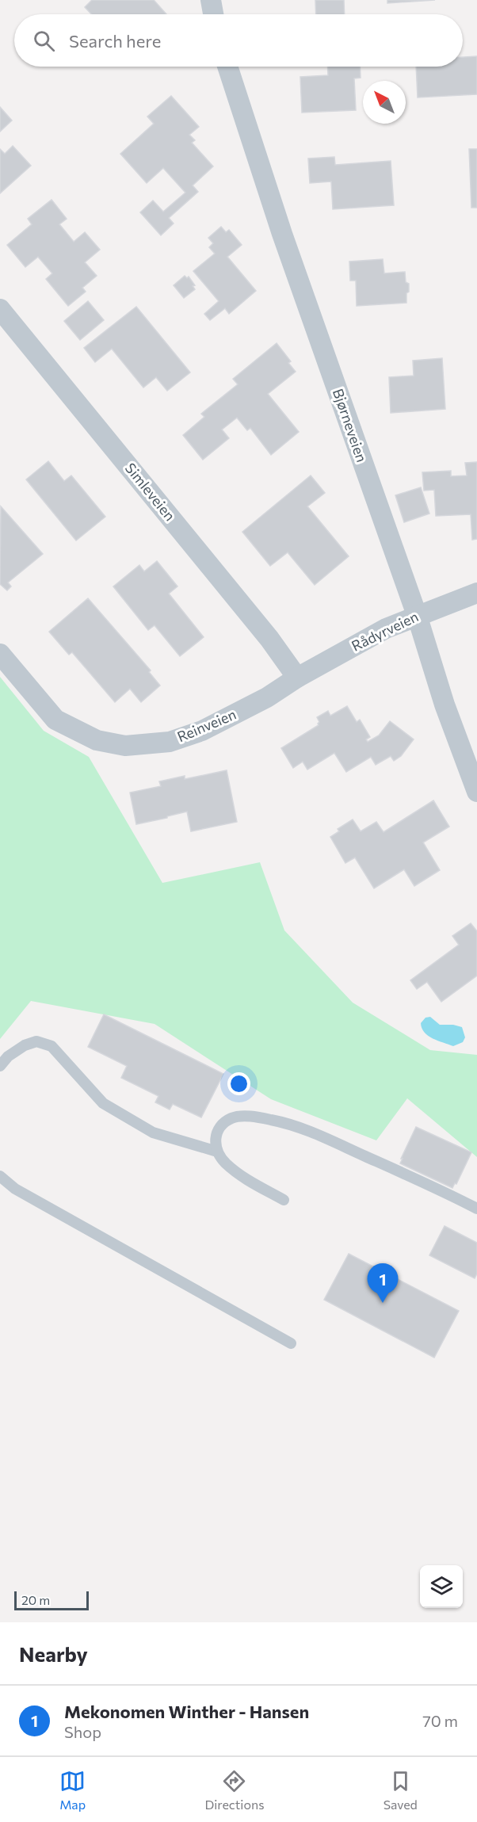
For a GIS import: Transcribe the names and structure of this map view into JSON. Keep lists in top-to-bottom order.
{
  "streets": {
    "street": [
      "Bjørneveien",
      "Simleveien",
      "Rådyrveien",
      "Reinveien"
    ]
  },
  "crossings": [
    ["Bjørneveien", "Rådyrveien"],
    ["Simleveien", "Rådyrveien"],
    ["Simleveien", "Reinveien"],
    ["Rådyrveien", "Reinveien"]
  ],
  "scale_bar": "20 m",
  "north": "top left",
  "page": {
    "search": "Search here",
    "pins": "1",
    "scale": "20 m",
    "heading": "Nearby",
    "list": [
      {
        "mark": "1",
        "name": "Mekonomen Winther - Hansen",
        "note": "Shop",
        "value": "70 m"
      }
    ],
    "nav": ["Map", "Directions", "Saved"]
  }
}
